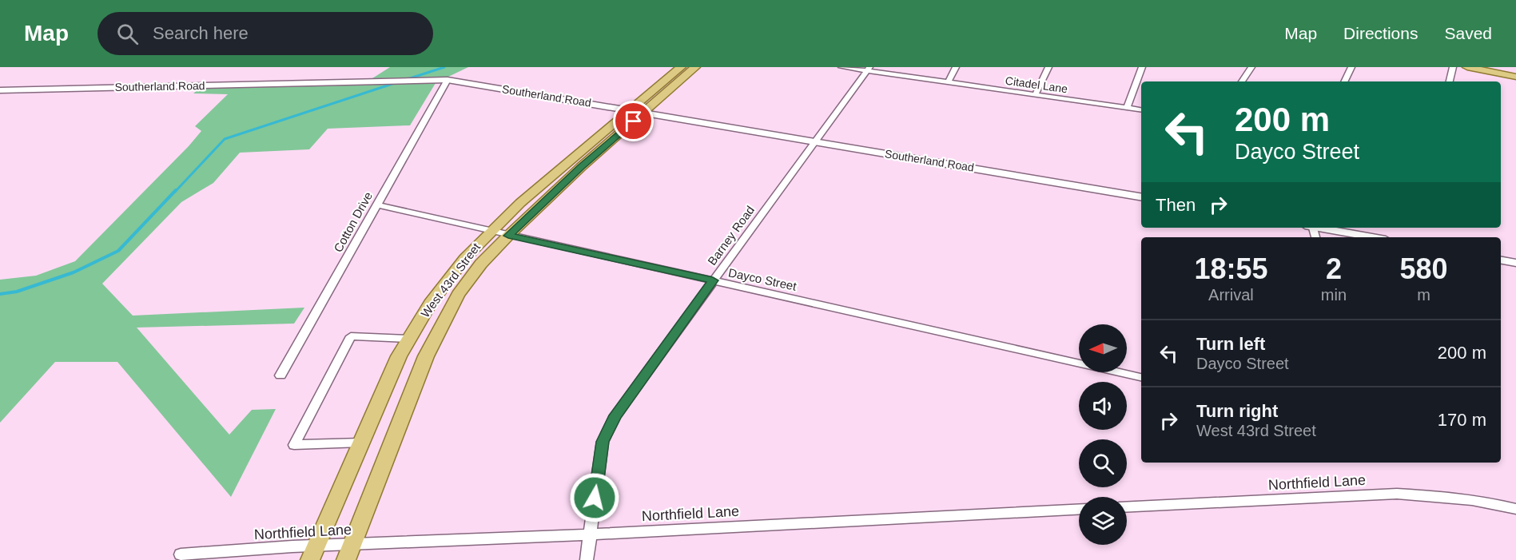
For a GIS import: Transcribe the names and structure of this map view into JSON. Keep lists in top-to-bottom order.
{
  "streets": {
    "main road": ["West 43rd Street"],
    "street": [
      "Citadel Lane",
      "Southerland Road",
      "Cotton Drive",
      "Barney Road",
      "Dayco Street",
      "Northfield Lane"
    ]
  },
  "crossings": [
    ["Citadel Lane", "Barney Road"],
    ["Southerland Road", "Cotton Drive"],
    ["Southerland Road", "Barney Road"],
    ["Southerland Road", "West 43rd Street"],
    ["Cotton Drive", "Dayco Street"],
    ["Barney Road", "Dayco Street"],
    ["Barney Road", "Northfield Lane"],
    ["Dayco Street", "West 43rd Street"],
    ["West 43rd Street", "Northfield Lane"]
  ],
  "north": "left",
  "page": {
    "header": "Map",
    "search": "Search here",
    "nav": ["Map", "Directions", "Saved"],
    "turn": ["200 m", "Dayco Street"],
    "then": "Then",
    "eta": [
      "18:55",
      "Arrival",
      "2",
      "min",
      "580",
      "m"
    ],
    "list": [
      {
        "name": "Turn left",
        "note": "Dayco Street",
        "value": "200 m"
      },
      {
        "name": "Turn right",
        "note": "West 43rd Street",
        "value": "170 m"
      }
    ]
  }
}
